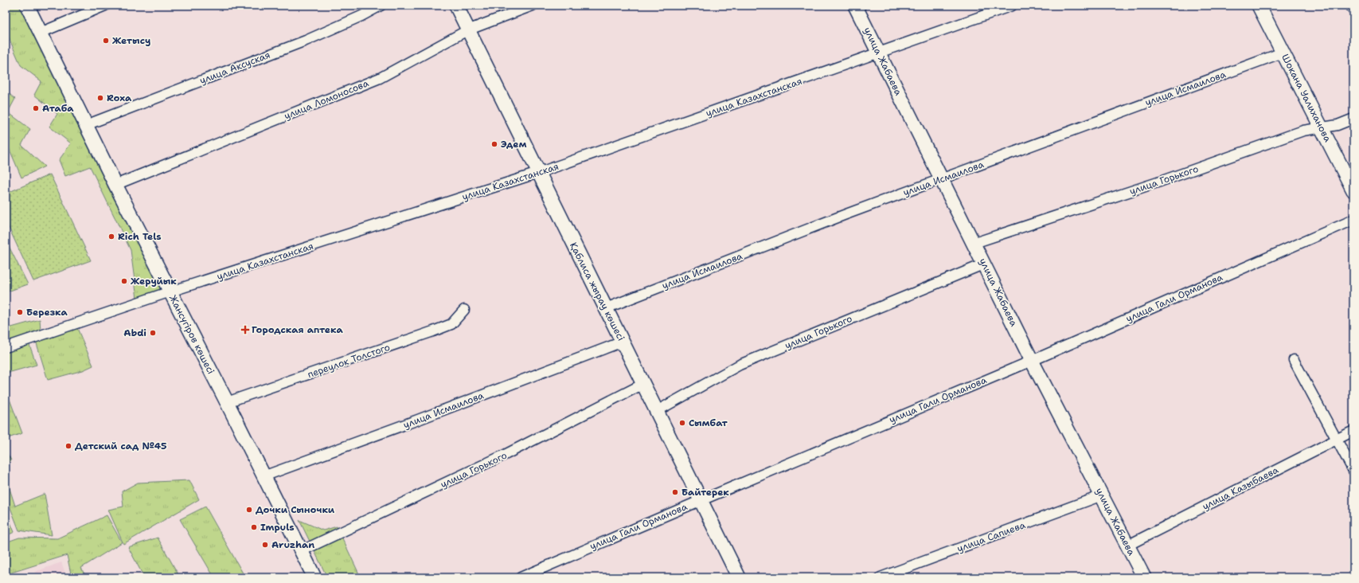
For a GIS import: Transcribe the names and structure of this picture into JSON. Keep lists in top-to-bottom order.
{
  "streets": {
    "street": [
      "улица Жабаева",
      "улица Аксуская",
      "улица Исмаилова",
      "улица Казахстанская",
      "Шокана Уалиханова",
      "улица Ломоносова",
      "улица Горького",
      "Қаблиса жырау көшесі",
      "улица Гали Орманова",
      "Жансүгіров көшесі",
      "переулок Толстого",
      "улица Казыбаева",
      "улица Сапиева"
    ]
  },
  "crossings": [
    ["улица Жабаева", "улица Исмаилова"],
    ["улица Жабаева", "улица Казахстанская"],
    ["улица Жабаева", "улица Горького"],
    ["улица Жабаева", "улица Гали Орманова"],
    ["улица Жабаева", "улица Казыбаева"],
    ["улица Жабаева", "улица Сапиева"],
    ["улица Аксуская", "Жансүгіров көшесі"],
    ["улица Исмаилова", "Шокана Уалиханова"],
    ["улица Исмаилова", "Қаблиса жырау көшесі"],
    ["улица Исмаилова", "Жансүгіров көшесі"],
    ["улица Казахстанская", "Қаблиса жырау көшесі"],
    ["улица Казахстанская", "Жансүгіров көшесі"],
    ["Шокана Уалиханова", "улица Горького"],
    ["улица Ломоносова", "Қаблиса жырау көшесі"],
    ["улица Ломоносова", "Жансүгіров көшесі"],
    ["улица Горького", "Қаблиса жырау көшесі"],
    ["улица Горького", "Жансүгіров көшесі"],
    ["Қаблиса жырау көшесі", "улица Гали Орманова"],
    ["Жансүгіров көшесі", "переулок Толстого"]
  ],
  "places": {
    "other": [
      "Жетысу",
      "Roxa",
      "Атаба",
      "Эдем",
      "Rich Tels",
      "Жеруйык",
      "Березка",
      "Abdi",
      "Сымбат",
      "Детский сад №45",
      "Байтерек",
      "Дочки Сыночки",
      "Impuls",
      "Aruzhan"
    ],
    "health": ["Городская аптека"]
  }
}
